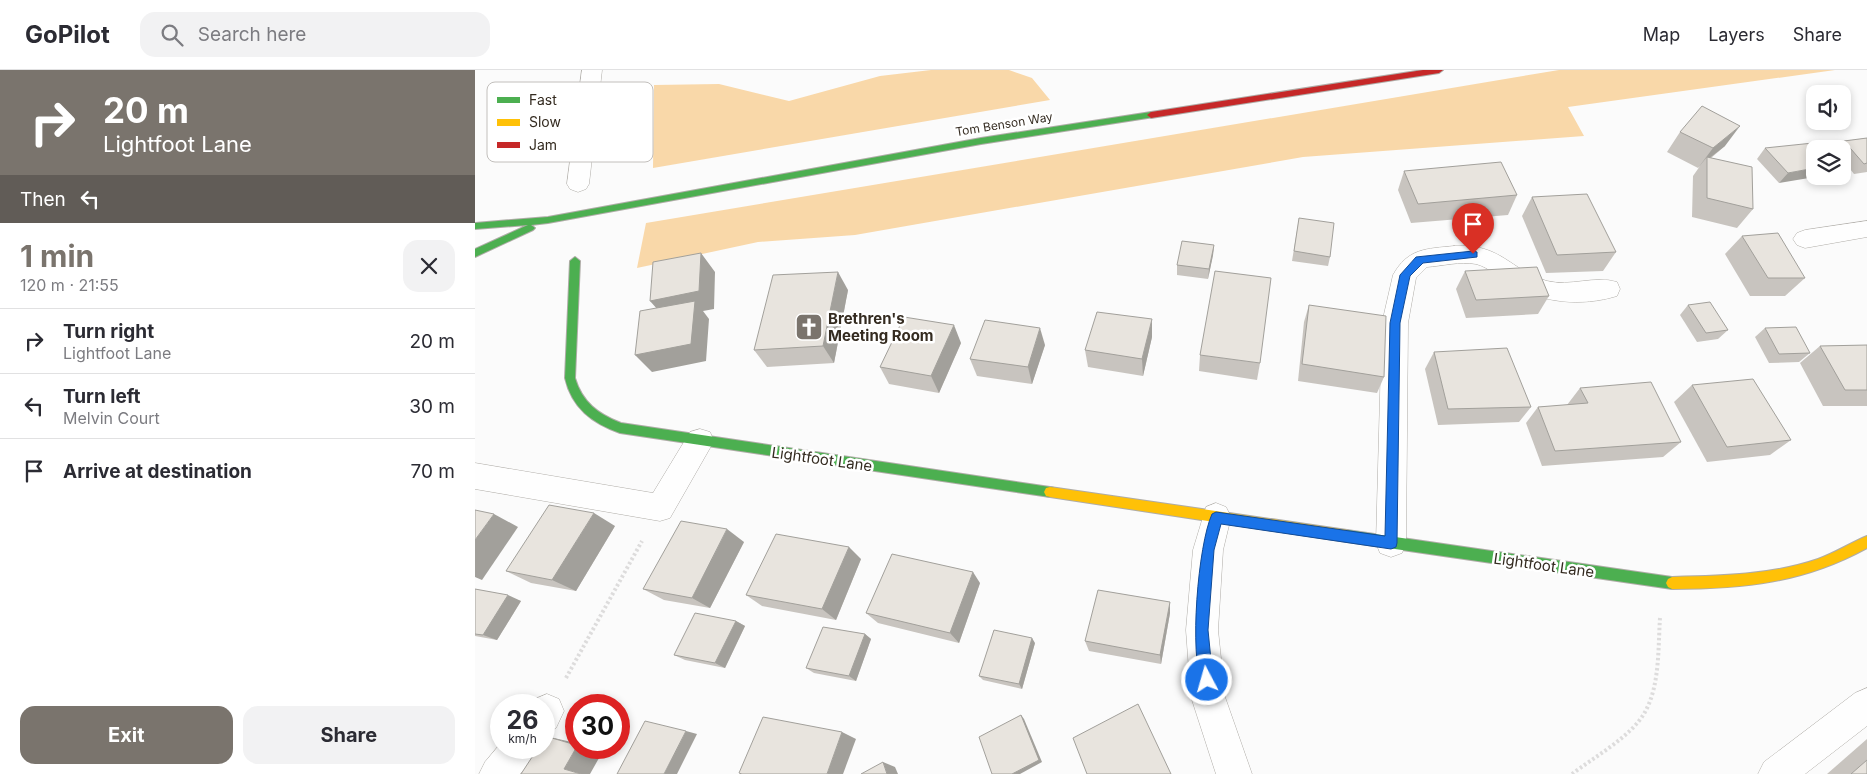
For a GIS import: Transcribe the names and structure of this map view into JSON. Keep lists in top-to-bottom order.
{
  "streets": {
    "street": ["Tom Benson Way", "Lightfoot Lane"]
  },
  "places": {
    "church": ["Brethren's Meeting Room"]
  },
  "legend": ["Fast", "Slow", "Jam"],
  "page": {
    "header": "GoPilot",
    "search": "Search here",
    "nav": ["Map", "Layers", "Share"],
    "turn": ["20 m", "Lightfoot Lane"],
    "then": "Then",
    "heading": ["1 min", "120 m · 21:55"],
    "list": [
      {
        "name": "Turn right",
        "note": "Lightfoot Lane",
        "value": "20 m"
      },
      {
        "name": "Turn left",
        "note": "Melvin Court",
        "value": "30 m"
      },
      {
        "name": "Arrive at destination",
        "value": "70 m"
      }
    ],
    "speed": "26 km/h",
    "limit": "30",
    "buttons": ["Exit", "Share"]
  }
}
